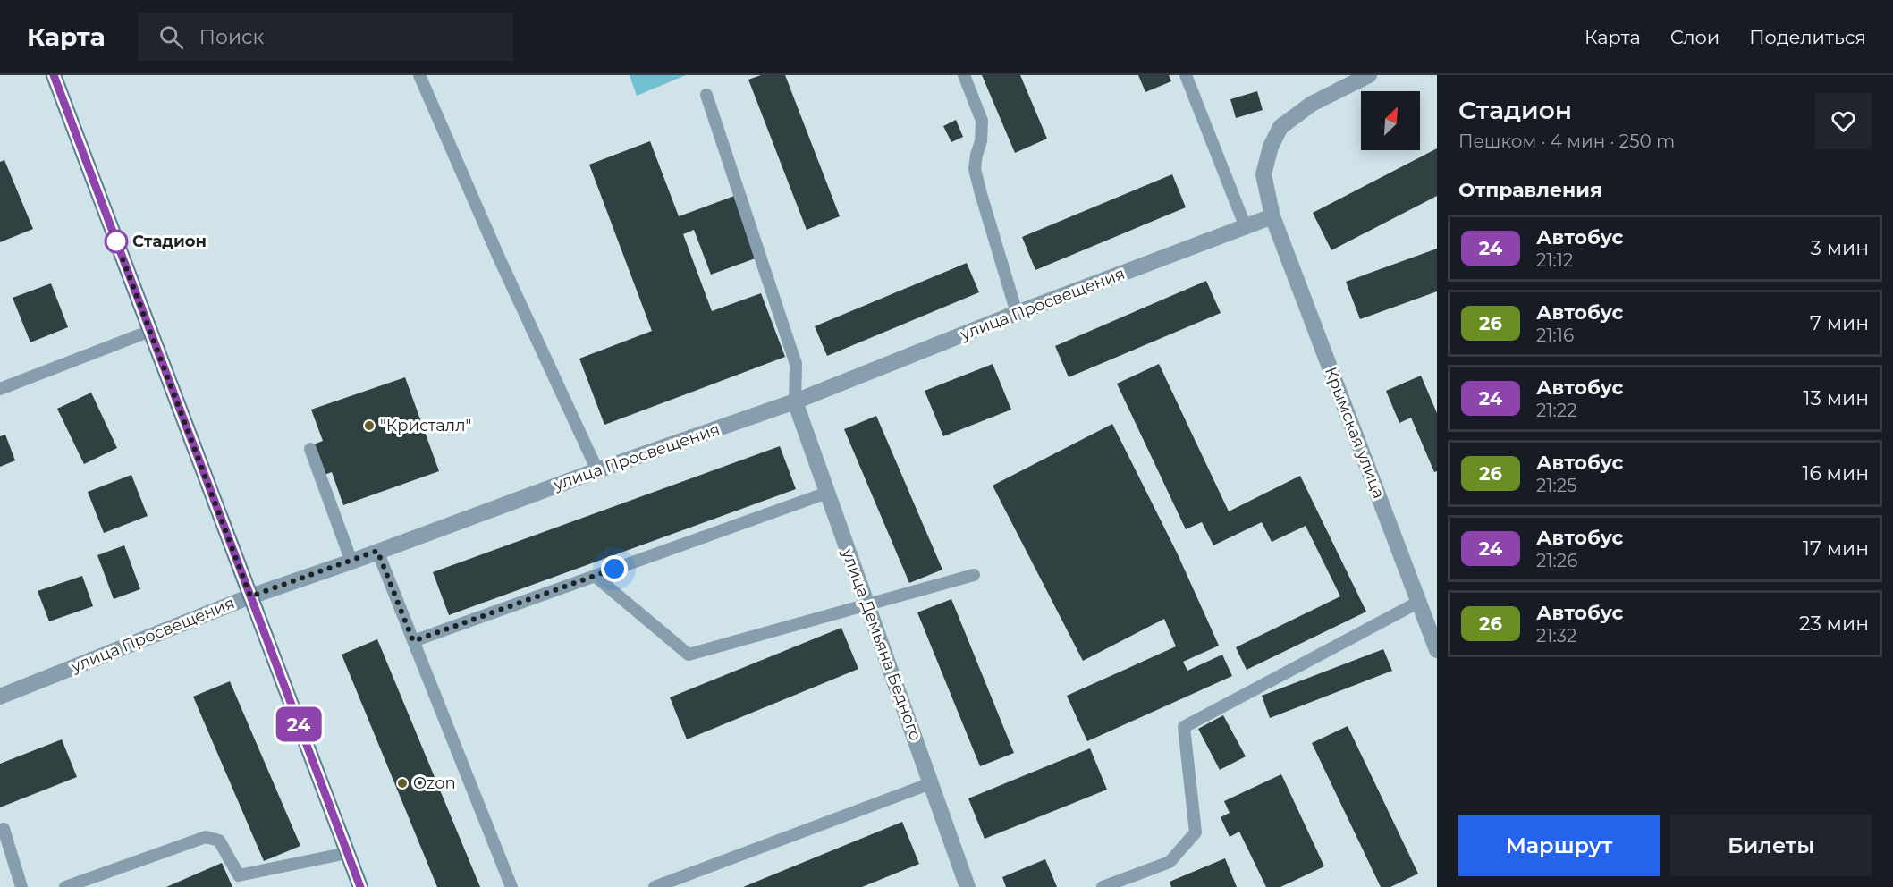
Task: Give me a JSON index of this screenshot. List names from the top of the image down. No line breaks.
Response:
{"streets":{"street":["улица Просвещения","Крымская улица","улица Демьяна Бедного"]},"crossings":[["улица Просвещения","Крымская улица"],["улица Просвещения","улица Демьяна Бедного"]],"places":["Стадион","\"Кристалл\"","Ozon"],"lines":["bus line 24"],"north":"top right","page":{"header":"Карта","search":"Поиск","nav":["Карта","Слои","Поделиться"],"on_map":"24","heading":[["Стадион","Пешком · 4 мин · 250 m"],"Отправления"],"list":[{"mark":"24","name":"Автобус","note":"21:12","value":"3 мин"},{"mark":"26","name":"Автобус","note":"21:16","value":"7 мин"},{"mark":"24","name":"Автобус","note":"21:22","value":"13 мин"},{"mark":"26","name":"Автобус","note":"21:25","value":"16 мин"},{"mark":"24","name":"Автобус","note":"21:26","value":"17 мин"},{"mark":"26","name":"Автобус","note":"21:32","value":"23 мин"}],"buttons":["Маршрут","Билеты"]}}
